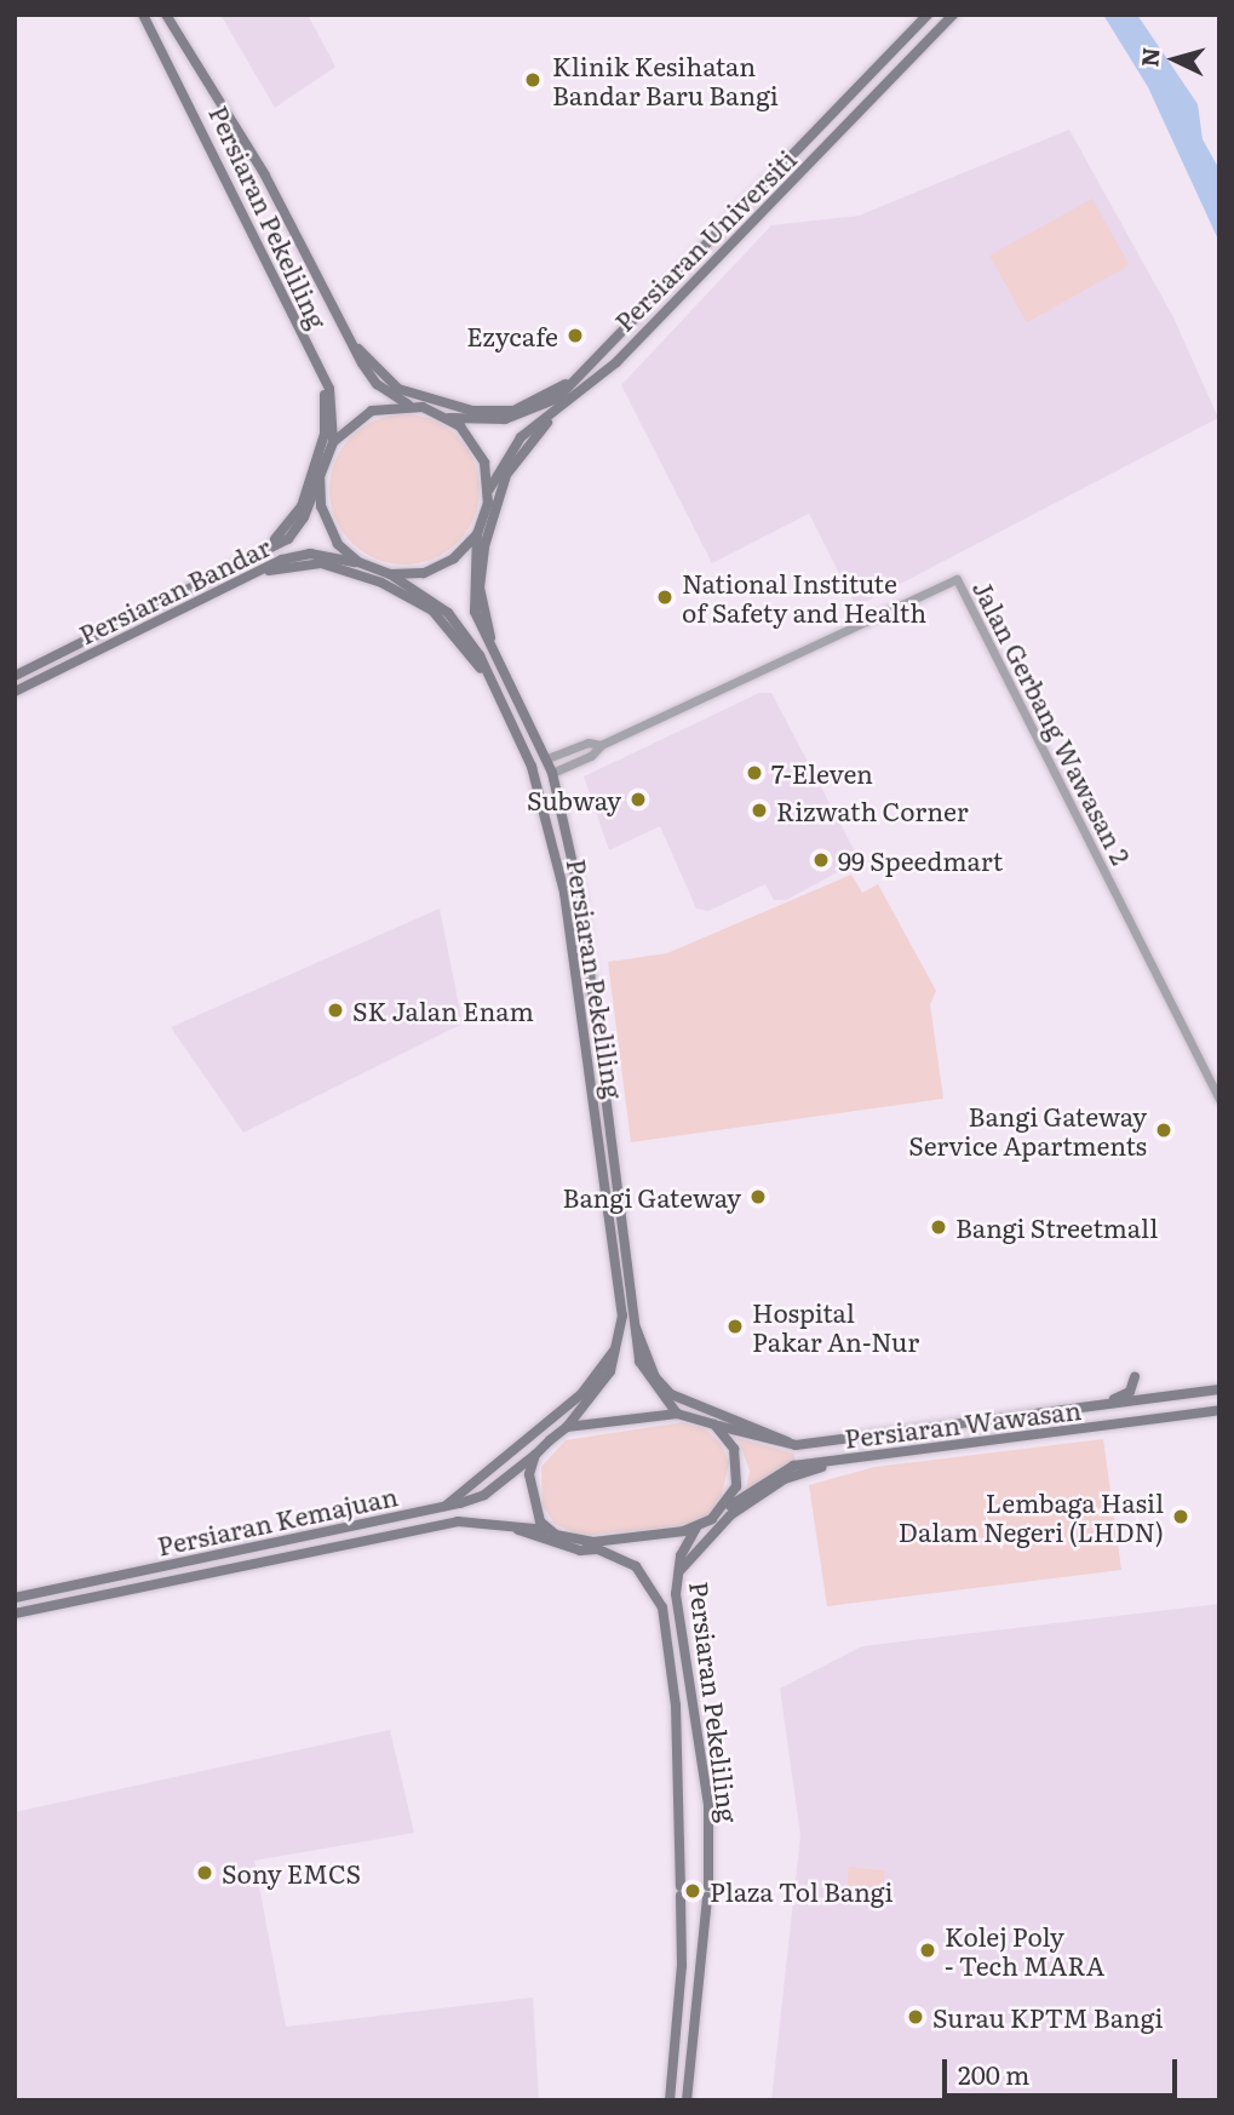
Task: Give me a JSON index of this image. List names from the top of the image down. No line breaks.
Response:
{"streets":{"main road":["Persiaran Pekeliling","Persiaran Universiti","Persiaran Bandar","Persiaran Wawasan","Persiaran Kemajuan"],"street":["Jalan Gerbang Wawasan 2"]},"crossings":[["Persiaran Pekeliling","Persiaran Universiti"],["Persiaran Pekeliling","Persiaran Bandar"],["Persiaran Pekeliling","Jalan Gerbang Wawasan 2"],["Persiaran Pekeliling","Persiaran Wawasan"],["Persiaran Pekeliling","Persiaran Kemajuan"],["Persiaran Universiti","Persiaran Bandar"],["Persiaran Wawasan","Persiaran Kemajuan"]],"places":["Klinik Kesihatan Bandar Baru Bangi","Ezycafe","National Institute of Safety and Health","7-Eleven","Subway","Rizwath Corner","99 Speedmart","SK Jalan Enam","Bangi Gateway Service Apartments","Bangi Gateway","Bangi Streetmall","Hospital Pakar An-Nur","Lembaga Hasil Dalam Negeri (LHDN)","Sony EMCS","Plaza Tol Bangi","Kolej Poly - Tech MARA","Surau KPTM Bangi"],"scale_bar":"200 m","north":"left"}
